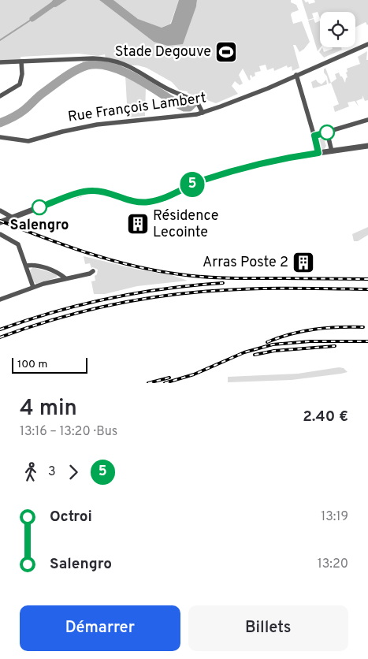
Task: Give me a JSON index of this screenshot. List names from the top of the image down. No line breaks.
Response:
{"streets":{"street":["Rue François Lambert"]},"places":{"sports":["Stade Degouve"],"other":["Salengro"],"building":["Résidence Lecointe","Arras Poste 2"]},"lines":["bus line 5"],"scale_bar":"100 m","page":{"on_map":"5","scale":"100 m","heading":["4 min","13:16 – 13:20 · Bus","2.40 €"],"legs":["3","5"],"list":[{"name":"Octroi","value":"13:19"},{"name":"Salengro","value":"13:20"}],"buttons":["Démarrer","Billets"]}}
